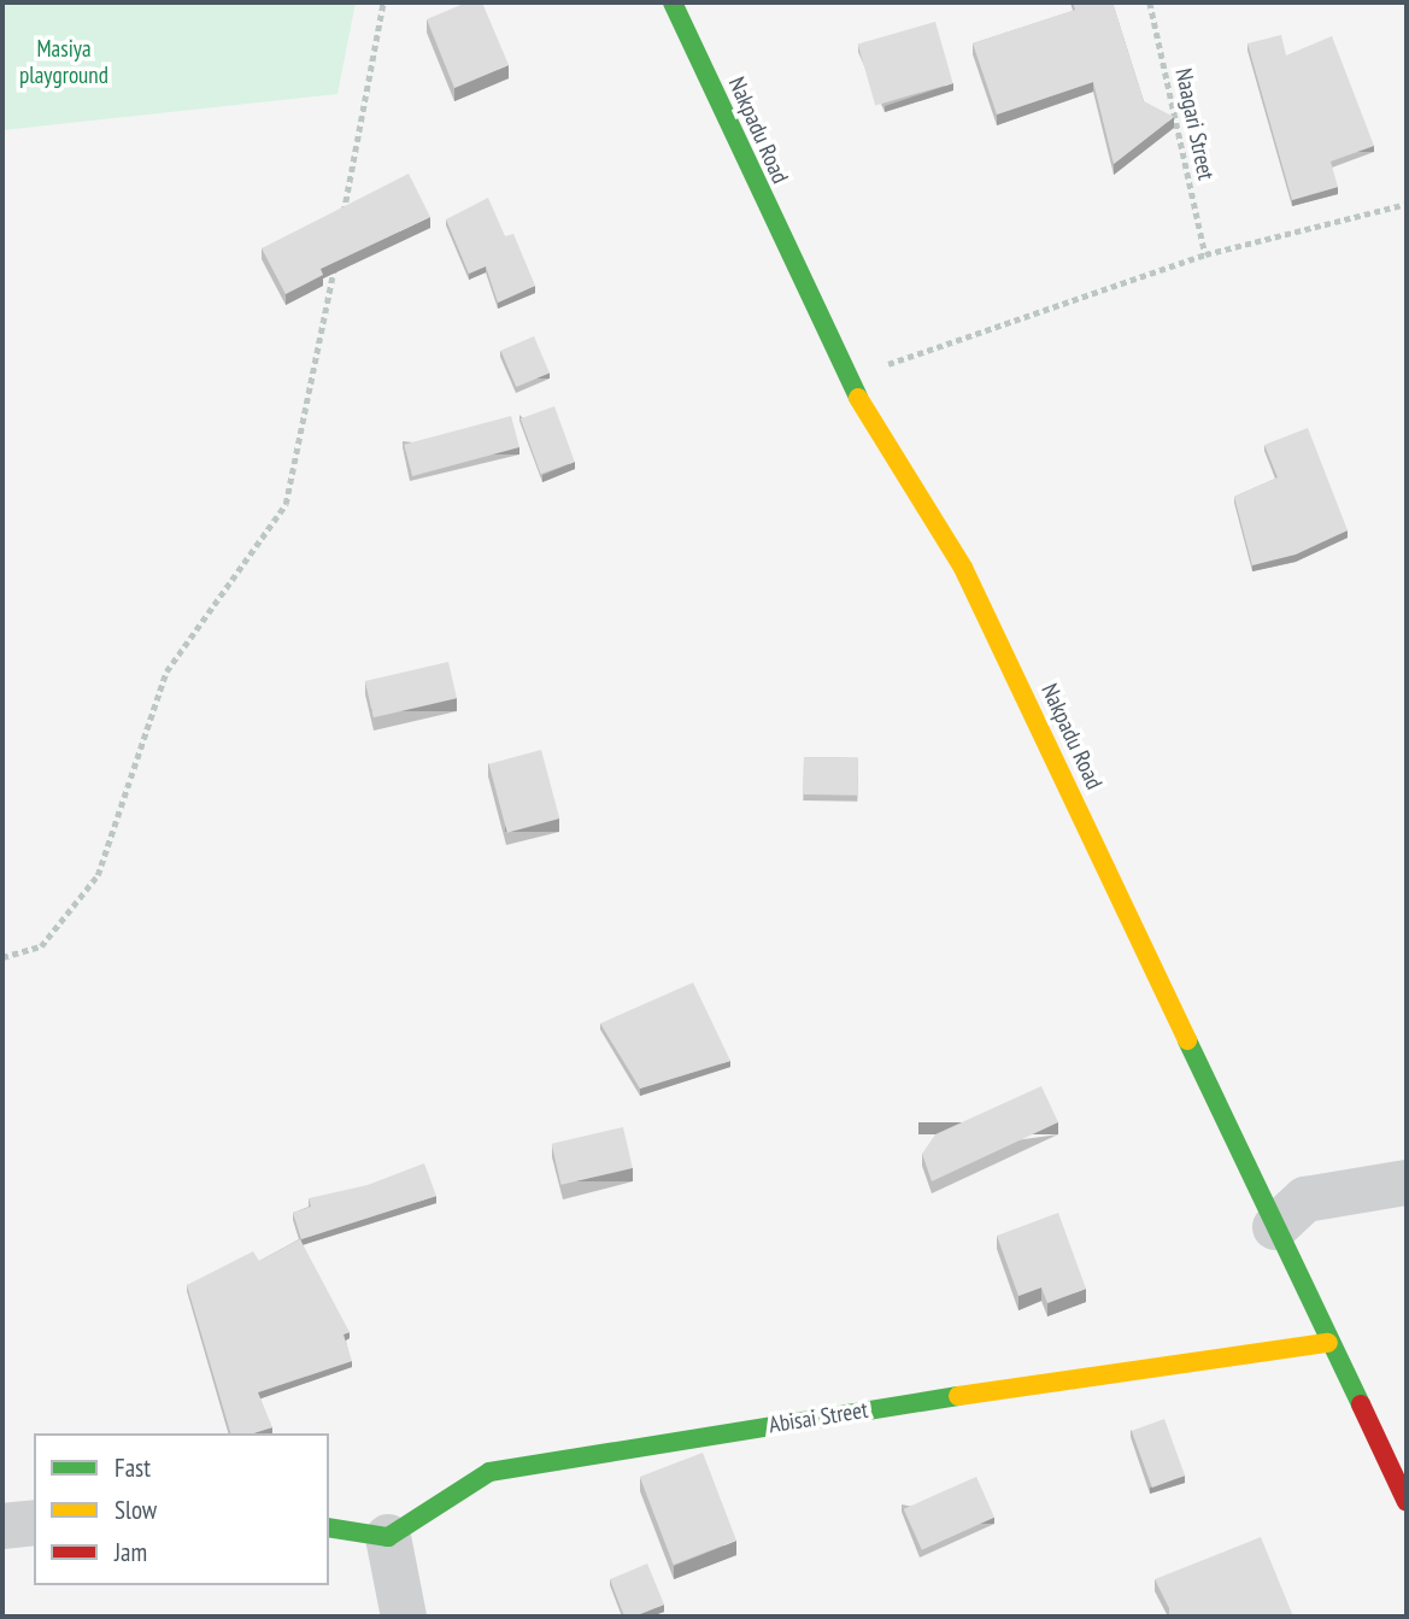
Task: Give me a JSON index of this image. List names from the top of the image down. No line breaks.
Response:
{"streets":{"street":["Nakpadu Road","Abisai Street"],"path":["Naagari Street"]},"crossings":[["Nakpadu Road","Abisai Street"]],"parks":["Masiya playground"],"legend":["Fast","Slow","Jam"]}
